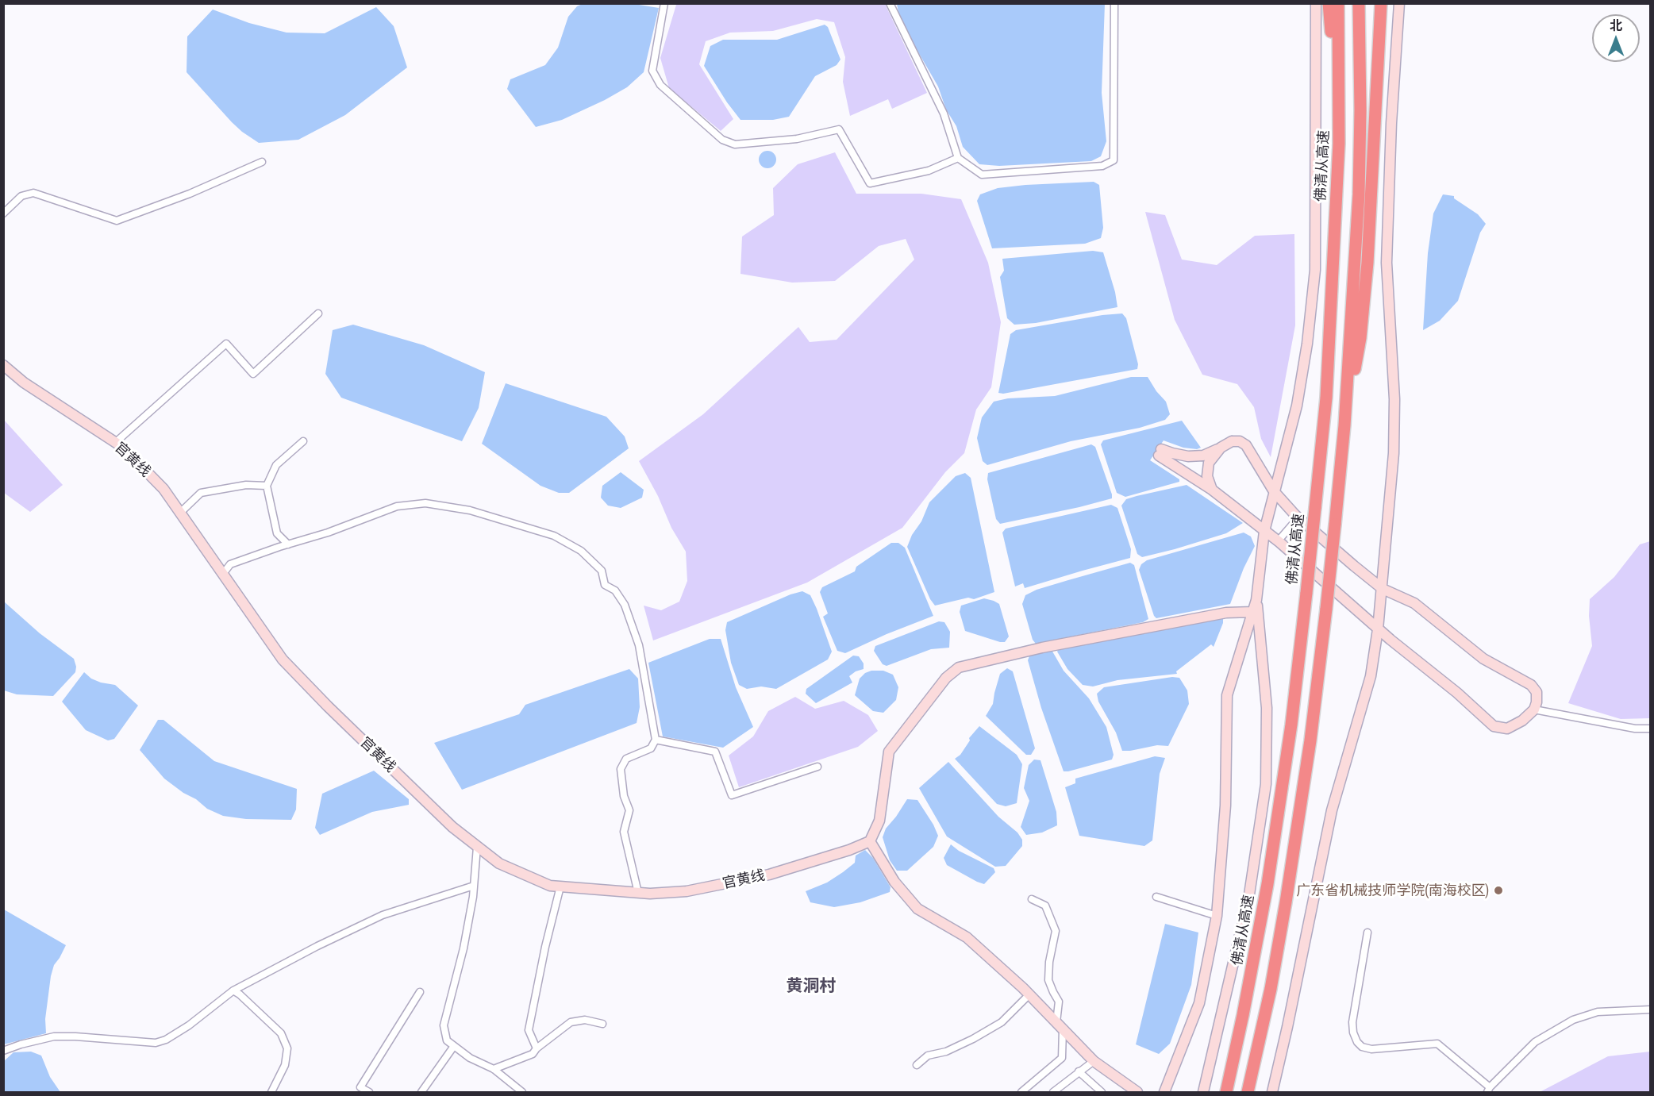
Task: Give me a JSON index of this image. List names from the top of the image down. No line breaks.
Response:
{"streets":{"highway":["佛清从高速"],"street":["官黄线"]},"districts":["黄洞村"],"places":["广东省机械技师学院(南海校区)"],"north":"top"}
